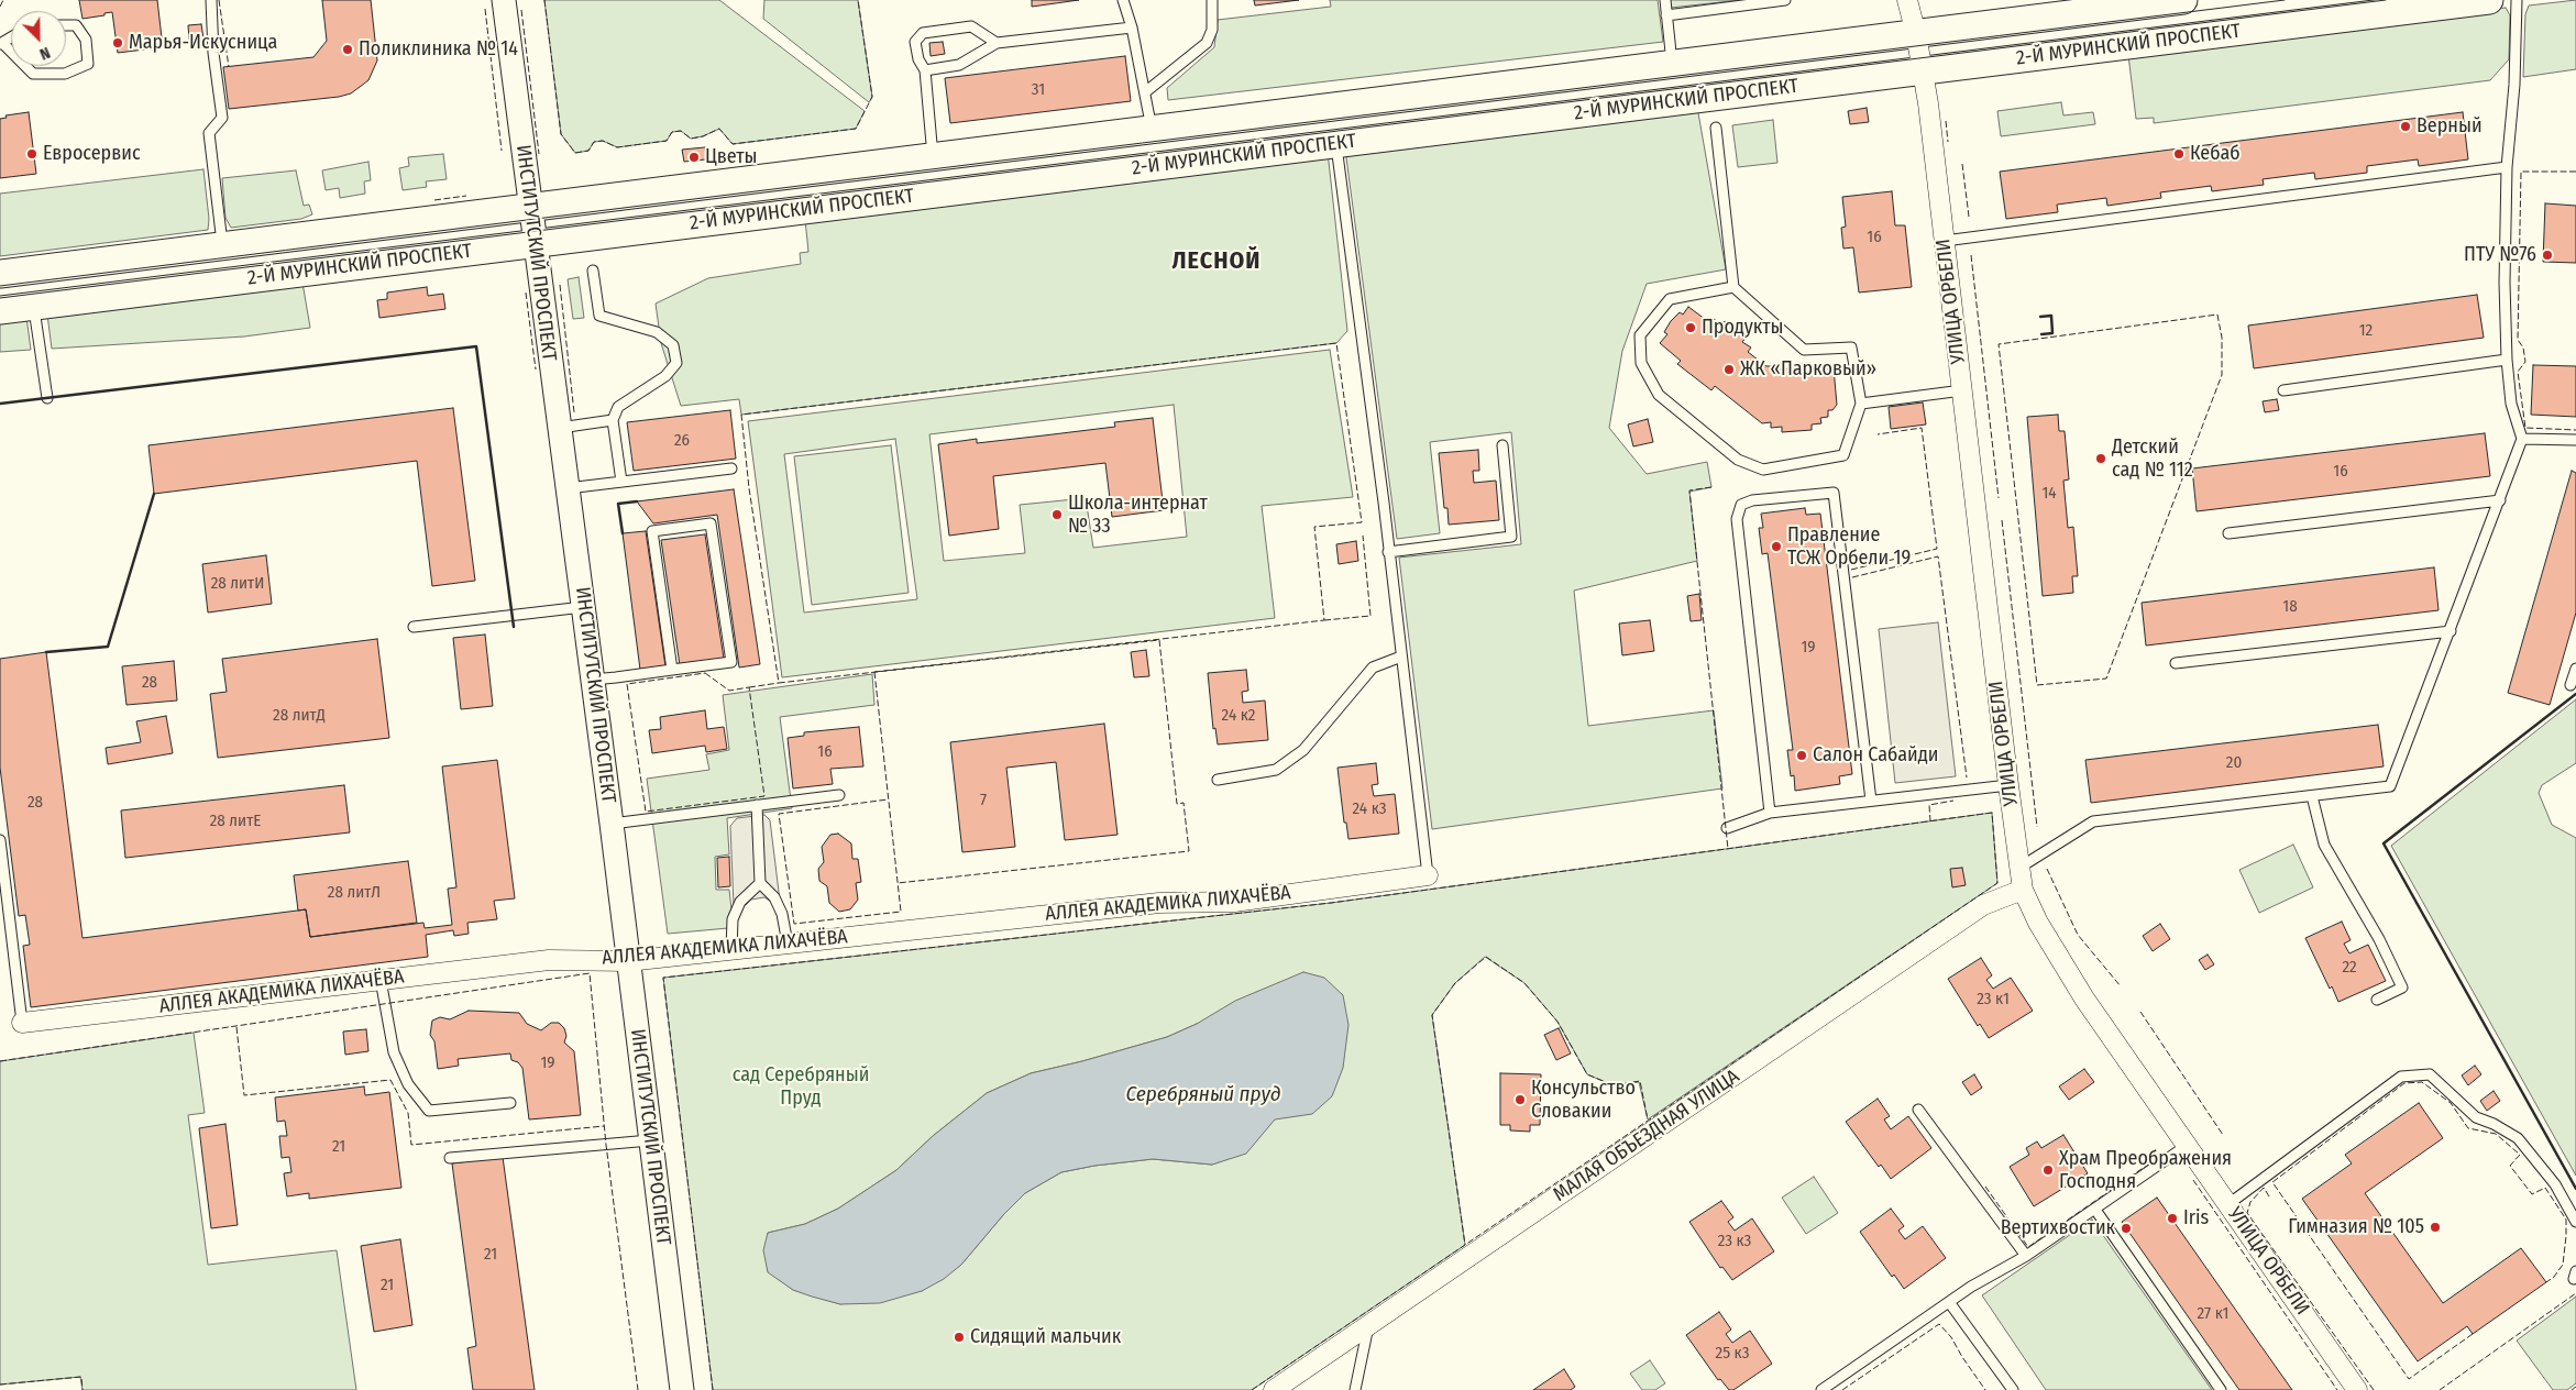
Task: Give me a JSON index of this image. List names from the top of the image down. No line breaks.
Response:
{"streets":{"main road":["2-Й МУРИНСКИЙ ПРОСПЕКТ"],"street":["ИНСТИТУТСКИЙ ПРОСПЕКТ","УЛИЦА ОРБЕЛИ","АЛЛЕЯ АКАДЕМИКА ЛИХАЧЁВА","МАЛАЯ ОБЪЕЗДНАЯ УЛИЦА"]},"crossings":[["2-Й МУРИНСКИЙ ПРОСПЕКТ","ИНСТИТУТСКИЙ ПРОСПЕКТ"],["2-Й МУРИНСКИЙ ПРОСПЕКТ","УЛИЦА ОРБЕЛИ"],["ИНСТИТУТСКИЙ ПРОСПЕКТ","АЛЛЕЯ АКАДЕМИКА ЛИХАЧЁВА"],["УЛИЦА ОРБЕЛИ","МАЛАЯ ОБЪЕЗДНАЯ УЛИЦА"]],"districts":["ЛЕСНОЙ"],"water":["Серебряный пруд"],"parks":["сад Серебряный Пруд"],"places":["Марья-Искусница","Поликлиника № 14","Верный","Евросервис","Кебаб","Цветы","ПТУ №76","Продукты","ЖК «Парковый»","Детский сад № 112","Школа-интернат № 33","Правление ТСЖ Орбели 19","Салон Сабайди","Консульство Словакии","Храм Преображения Господня","Iris","Гимназия № 105","Вертихвостик","Сидящий мальчик"],"house_numbers":["31","16","12","26","16","14","28 литИ","18","19","28","28 литД","24 к2","16","20","7","28","24 к3","28 литЕ","28 литЛ","22","23 к1","19","21","23 к3","21","21","27 к1","25 к3"],"north":"bottom right"}
